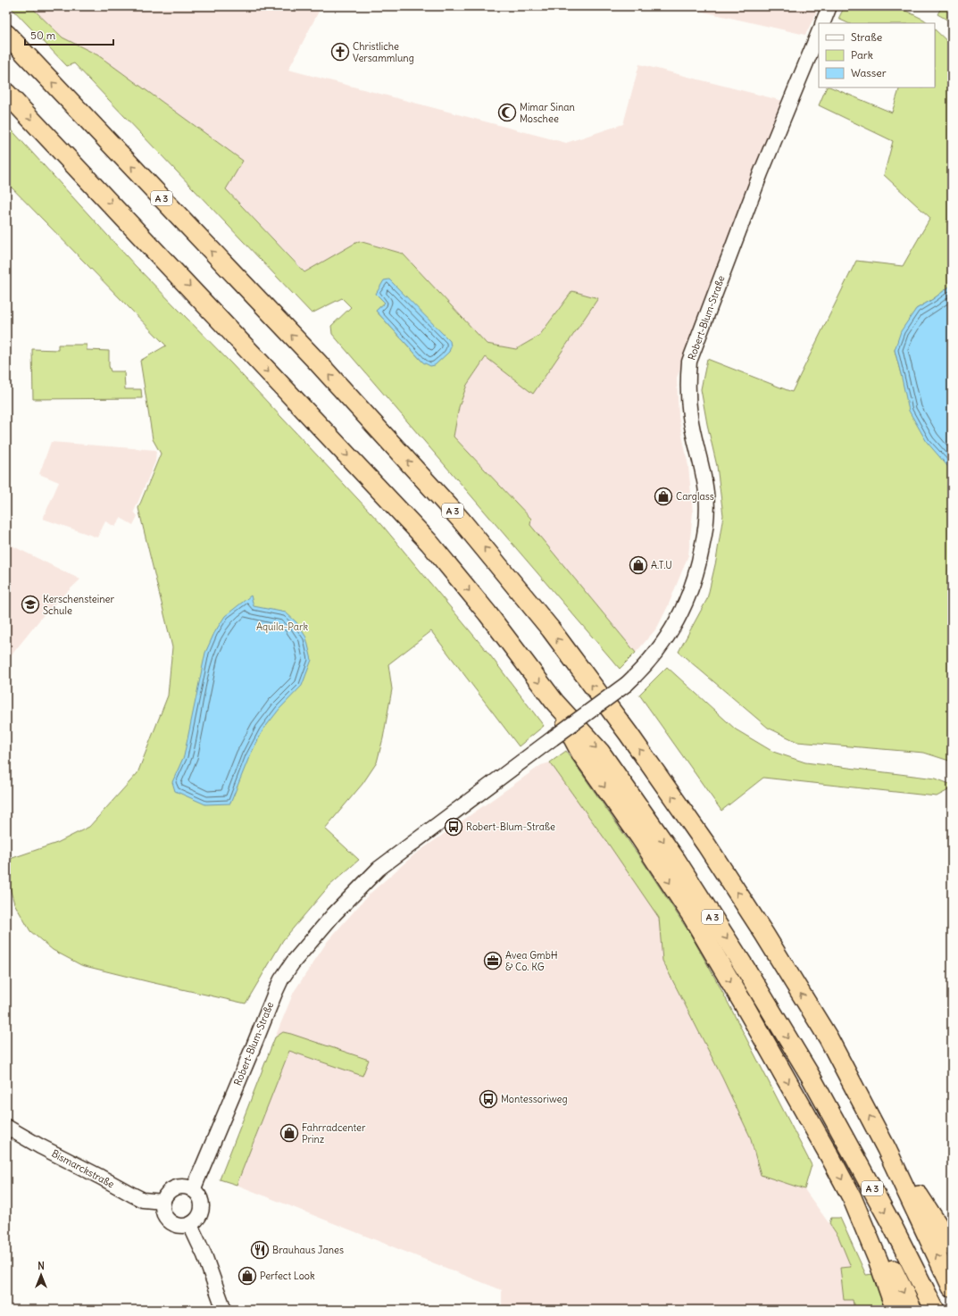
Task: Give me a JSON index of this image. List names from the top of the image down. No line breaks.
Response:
{"streets":{"highway":["A 3"],"main road":["Robert-Blum-Straße","Bismarckstraße"]},"crossings":[["Robert-Blum-Straße","Bismarckstraße"]],"parks":["Aquila-Park"],"places":{"church":["Christliche Versammlung"],"mosque":["Mimar Sinan Moschee"],"shop":["Carglass","A.T.U","Fahrradcenter Prinz","Perfect Look"],"school or university":["Kerschensteiner Schule"],"bus stop":["Robert-Blum-Straße","Montessoriweg"],"office":["Avea GmbH & Co. KG"],"restaurant":["Brauhaus Janes"]},"legend":["Straße","Park","Wasser"],"scale_bar":"50 m","north":"top"}
